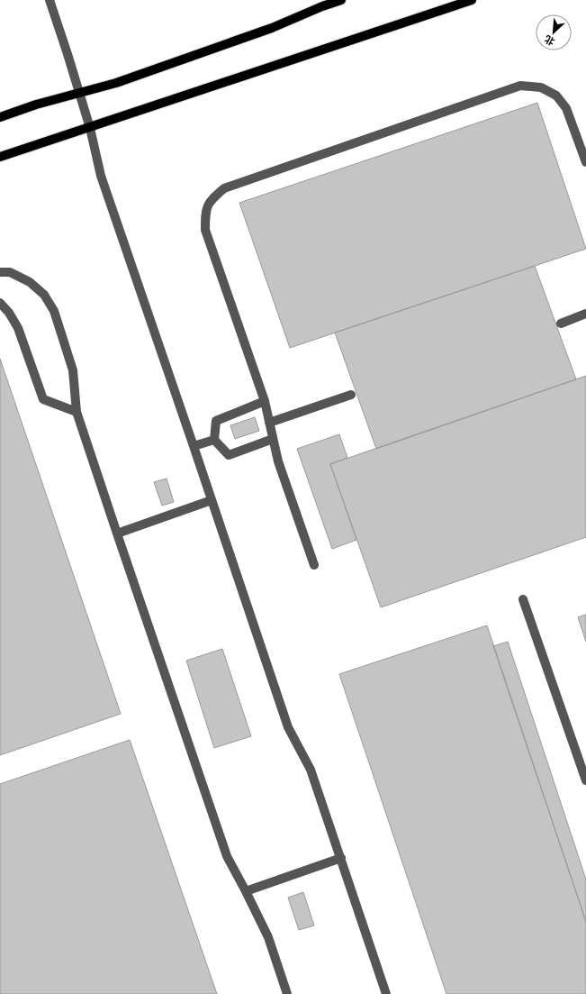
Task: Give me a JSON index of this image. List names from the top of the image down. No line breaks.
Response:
{"north":"bottom left"}
